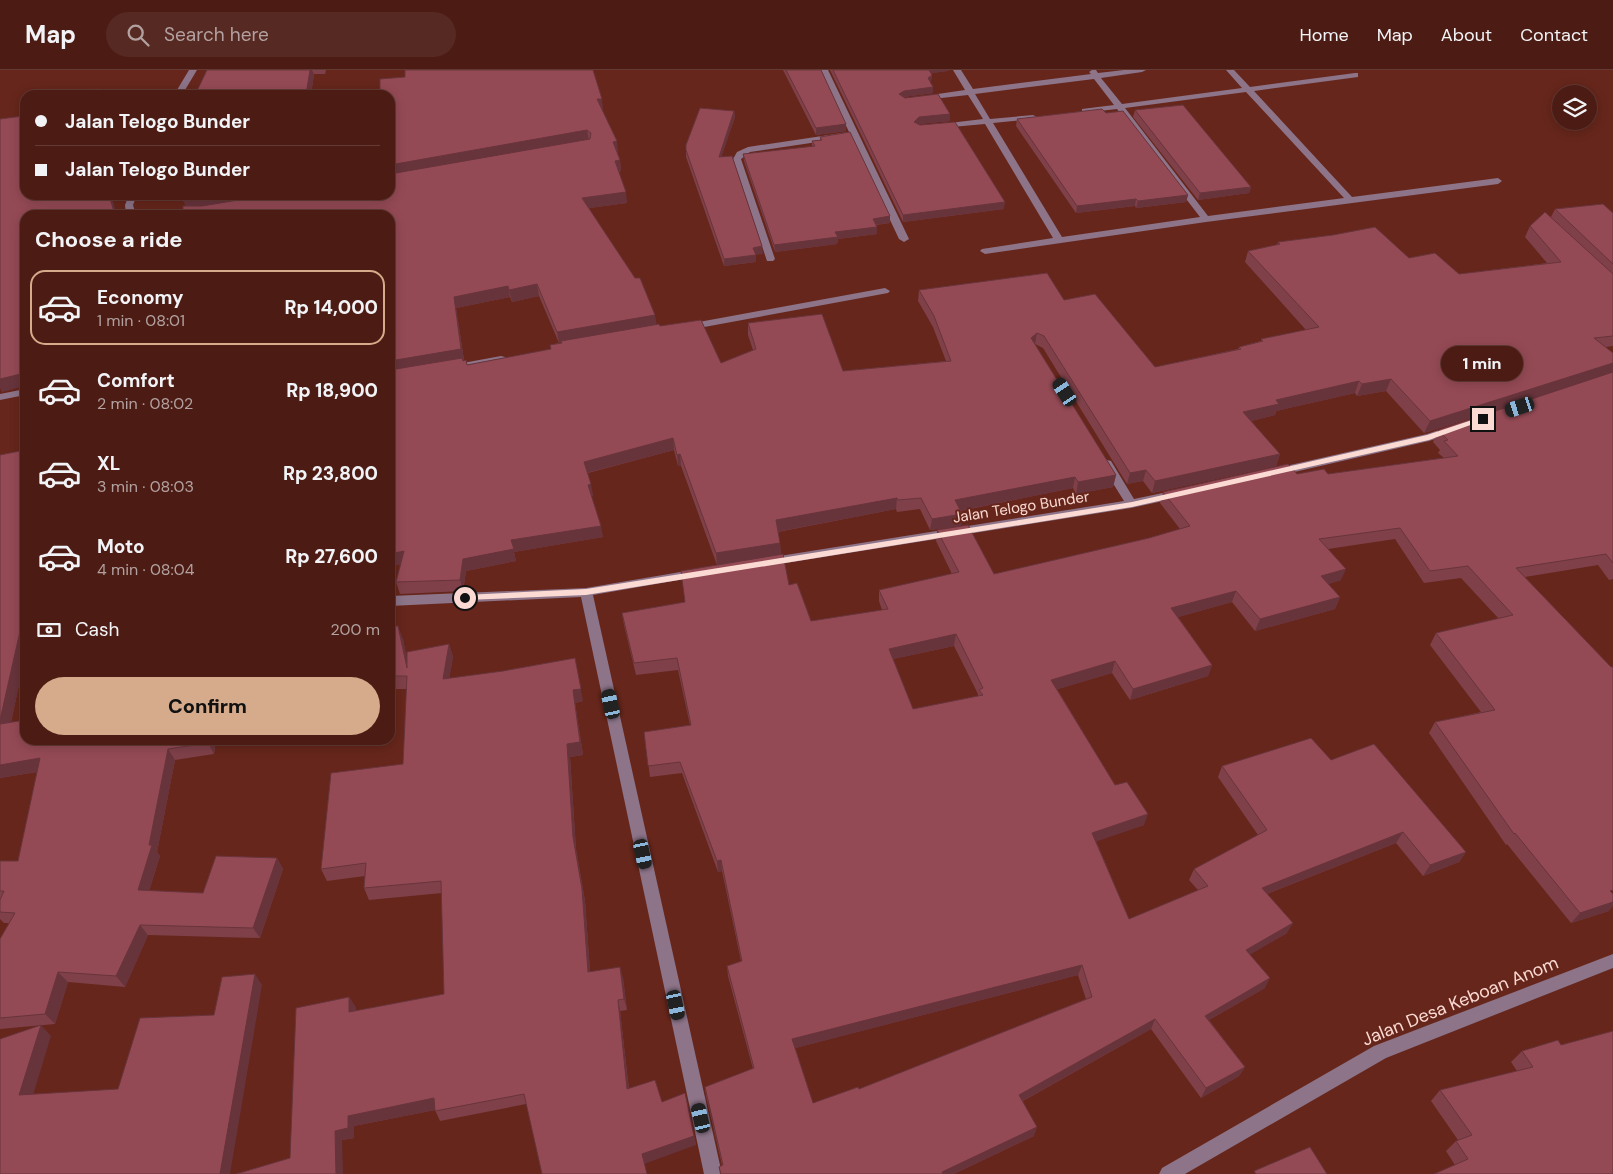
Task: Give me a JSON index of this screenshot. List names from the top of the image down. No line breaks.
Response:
{"streets":{"street":["Jalan Telogo Bunder","Jalan Desa Keboan Anom"]},"page":{"header":"Map","search":"Search here","nav":["Home","Map","About","Contact"],"banner":["Jalan Telogo Bunder","Jalan Telogo Bunder"],"heading":"Choose a ride","list":[{"name":"Economy","note":"1 min · 08:01","value":"Rp 14,000"},{"name":"Comfort","note":"2 min · 08:02","value":"Rp 18,900"},{"name":"XL","note":"3 min · 08:03","value":"Rp 23,800"},{"name":"Moto","note":"4 min · 08:04","value":"Rp 27,600"}],"bubble":"1 min","pay":["Cash","200 m"],"buttons":"Confirm"}}
